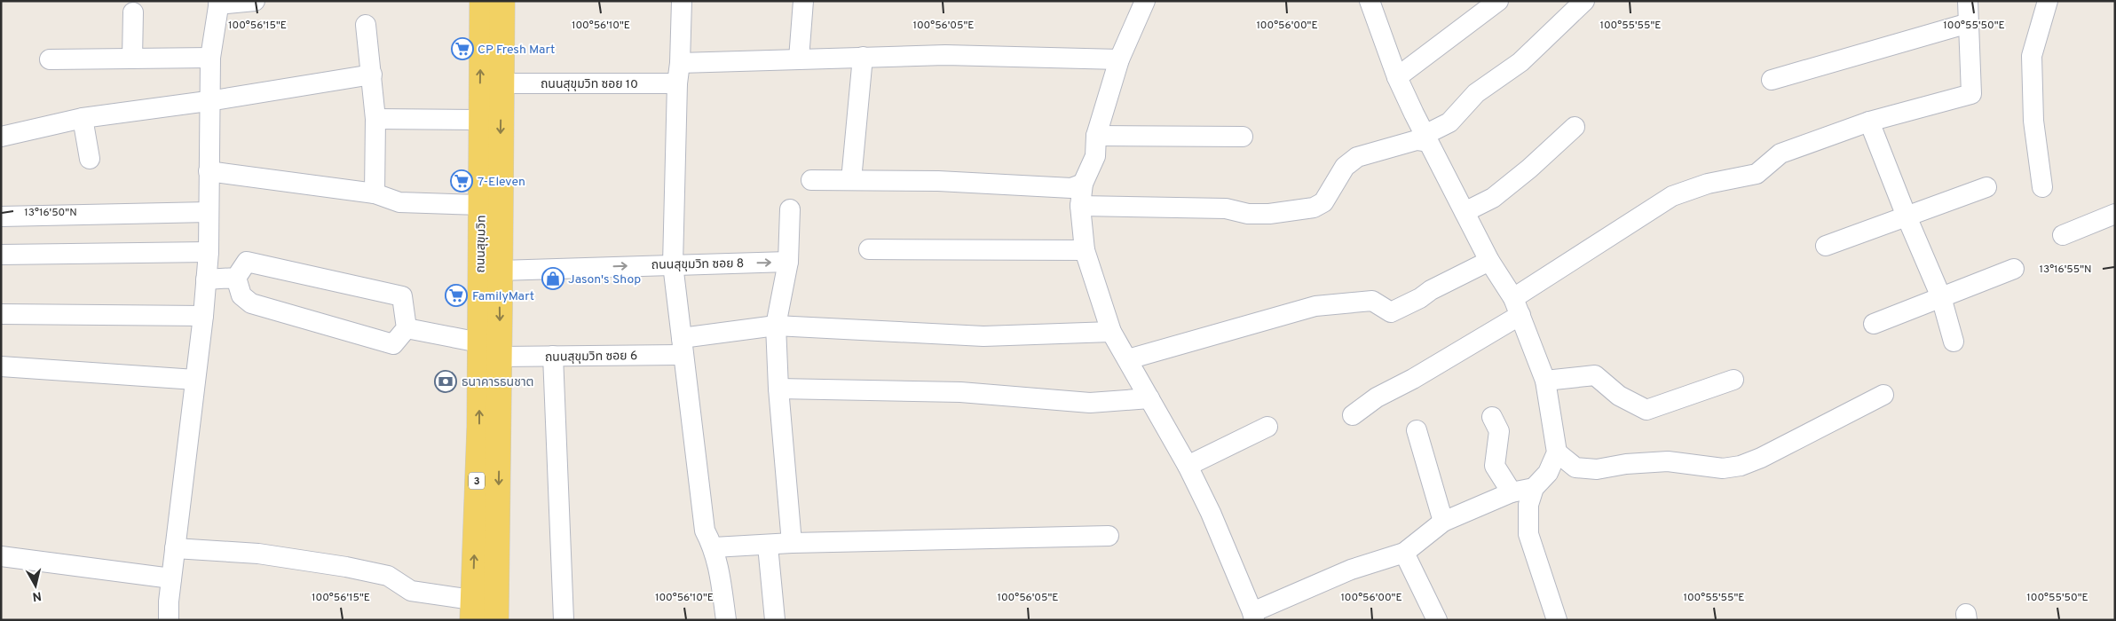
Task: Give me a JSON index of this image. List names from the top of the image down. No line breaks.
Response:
{"streets":{"main road":["ถนนสุขุมวิท","3"],"street":["ถนนสุขุมวิท ซอย 10","ถนนสุขุมวิท ซอย 8","ถนนสุขุมวิท ซอย 6"]},"crossings":[["ถนนสุขุมวิท ซอย 10","ถนนสุขุมวิท"],["ถนนสุขุมวิท","ถนนสุขุมวิท ซอย 8"],["ถนนสุขุมวิท","ถนนสุขุมวิท ซอย 6"]],"one_way":["ถนนสุขุมวิท ซอย 8"],"places":{"supermarket":["CP Fresh Mart","7-Eleven","FamilyMart"],"shop":["Jason's Shop"],"bank":["ธนาคารธนชาต"]},"north":"bottom","coordinates":["100°56'15\"E","100°56'10\"E","100°56'05\"E","100°56'00\"E","100°55'55\"E","100°55'50\"E","13°16'50\"N","13°16'55\"N"]}
